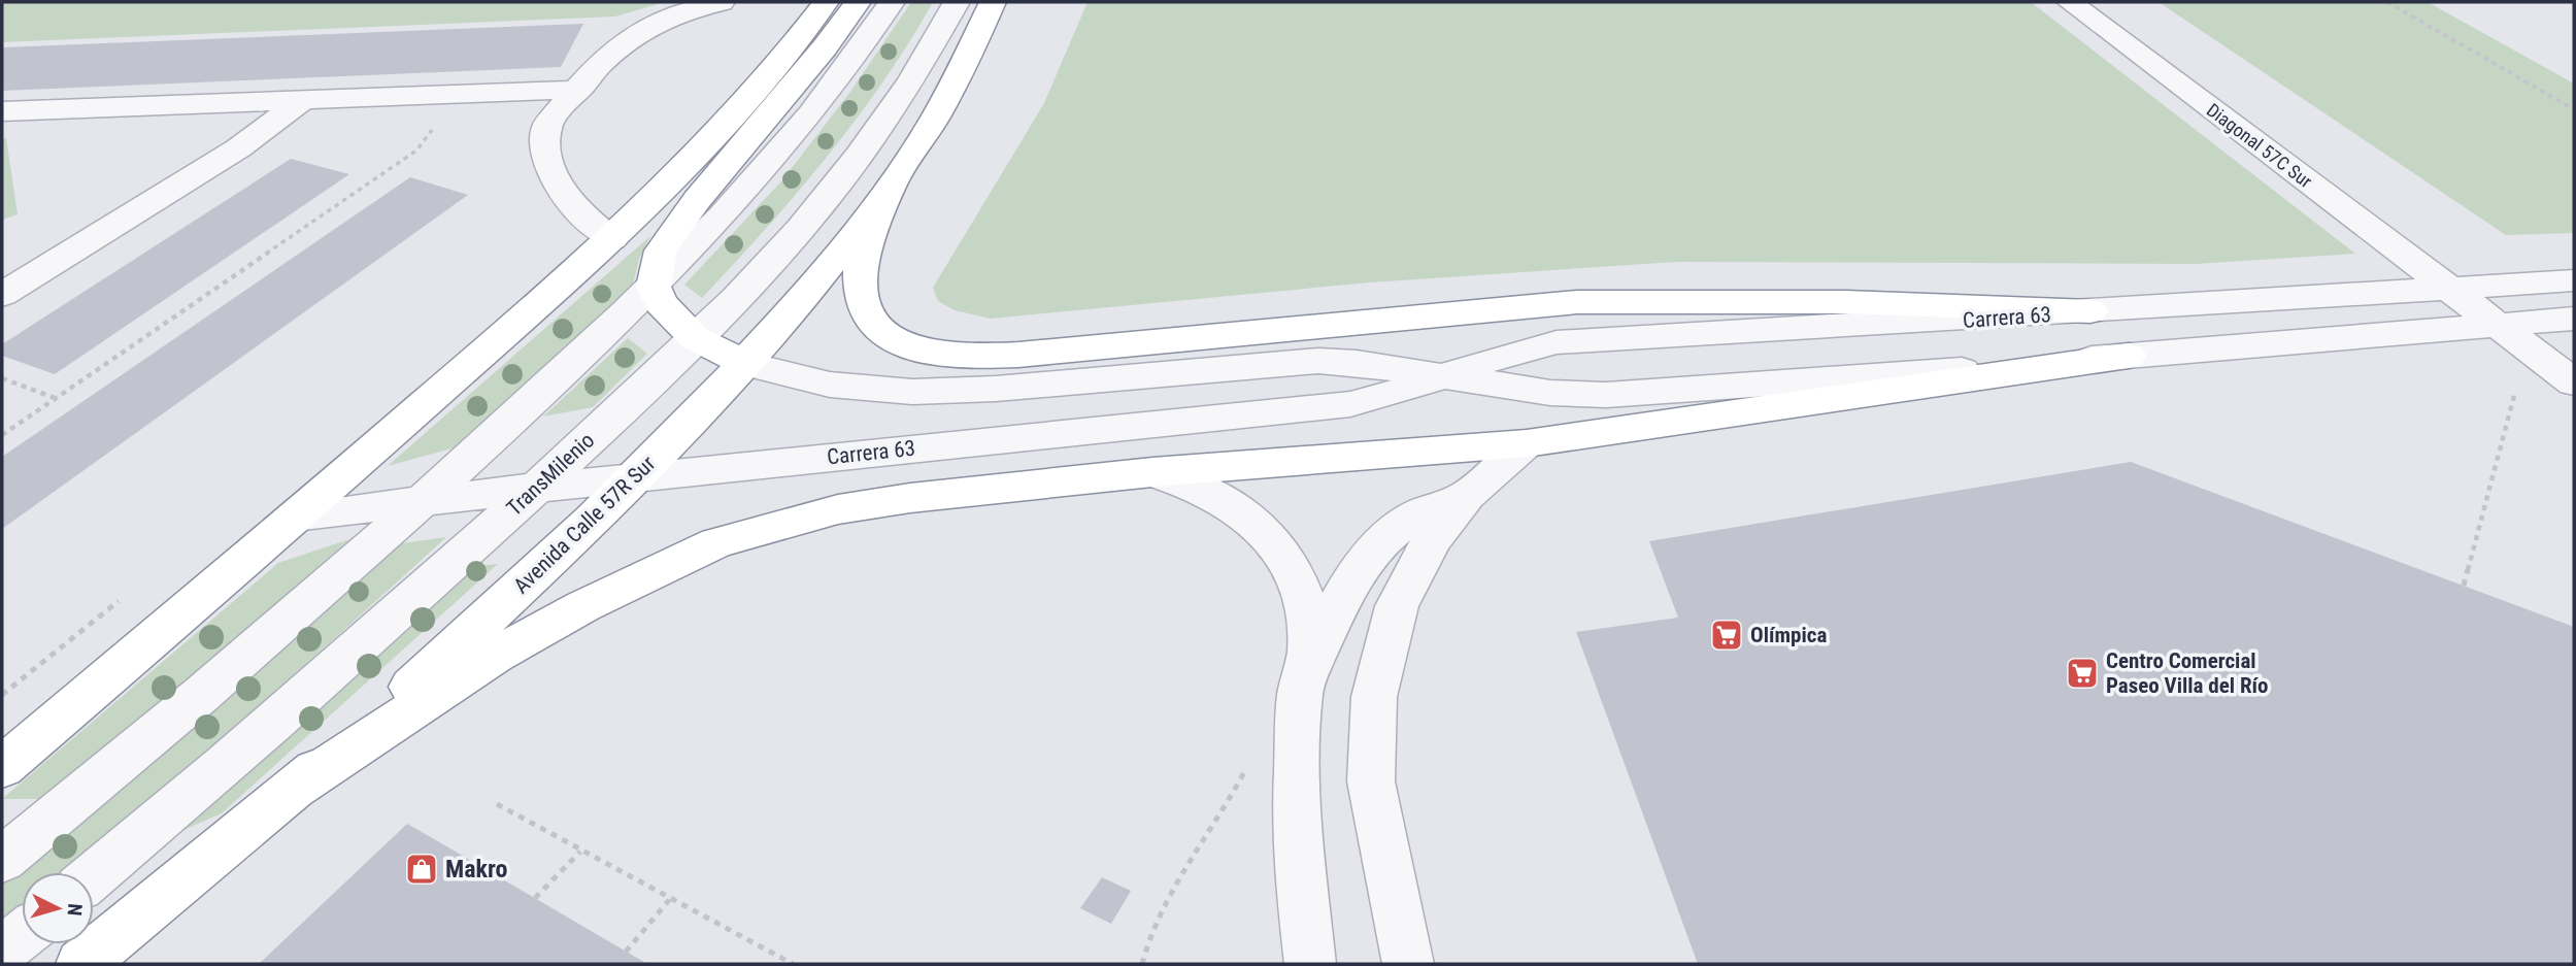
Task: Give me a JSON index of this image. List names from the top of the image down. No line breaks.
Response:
{"streets":{"highway":["Avenida Calle 57R Sur"],"street":["Diagonal 57C Sur","Carrera 63","TransMilenio"]},"crossings":[["Diagonal 57C Sur","Carrera 63"],["Carrera 63","TransMilenio"],["Carrera 63","Avenida Calle 57R Sur"]],"places":{"supermarket":["Olímpica","Centro Comercial Paseo Villa del Río"],"shop":["Makro"]},"north":"right"}
